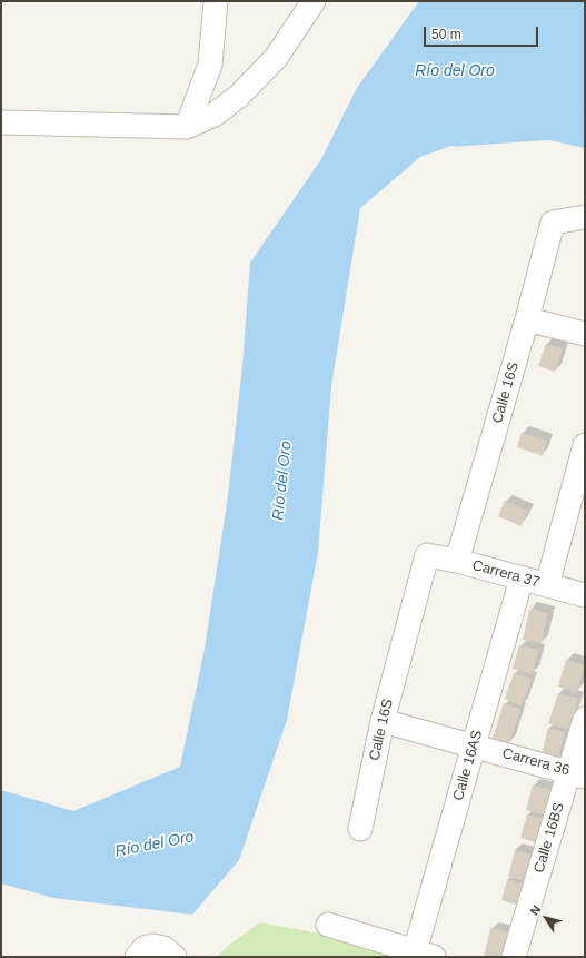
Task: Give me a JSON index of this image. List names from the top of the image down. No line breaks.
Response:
{"streets":{"street":["Calle 16S","Carrera 37","Carrera 36","Calle 16AS","Calle 16BS"]},"crossings":[["Calle 16S","Carrera 37"],["Calle 16S","Carrera 36"],["Carrera 37","Calle 16AS"],["Carrera 36","Calle 16AS"],["Carrera 36","Calle 16BS"]],"water":["Río del Oro"],"scale_bar":"50 m","north":"top left"}
